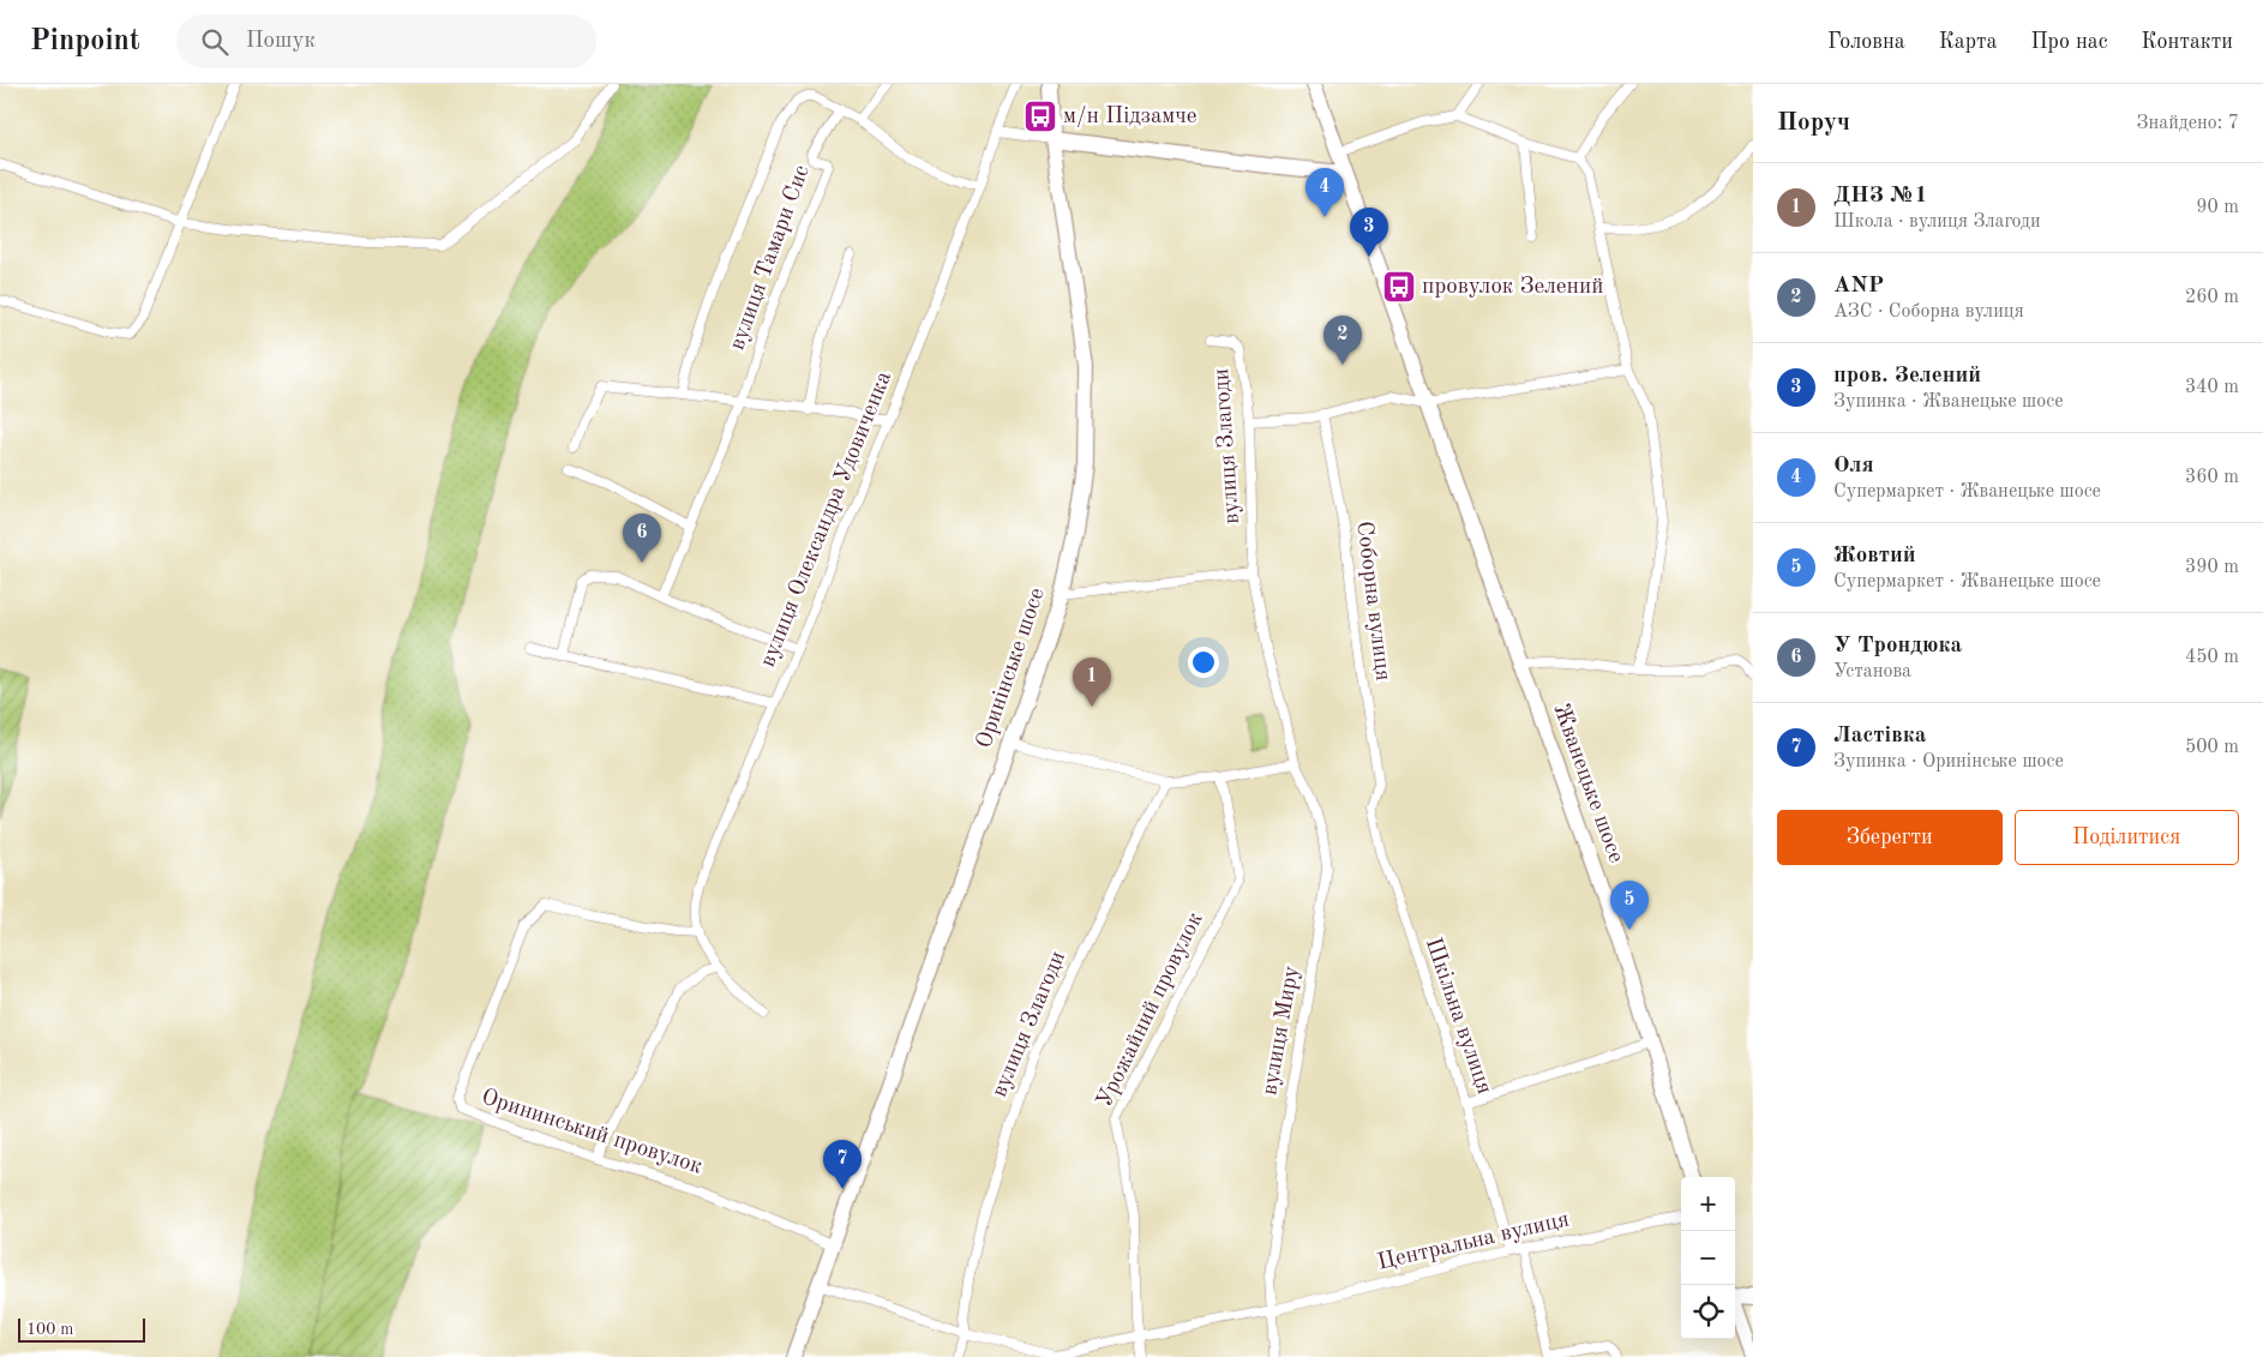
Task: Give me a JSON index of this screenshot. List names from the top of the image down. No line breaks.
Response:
{"streets":{"main road":["Оринінське шосе","Жванецьке шосе"],"street":["вулиця Тамари Сис","вулиця Злагоди","вулиця Олександра Удовиченка","Соборна вулиця","Урожайний провулок","Шкільна вулиця","вулиця Миру","Орининський провулок","Центральна вулиця"]},"crossings":[["вулиця Злагоди","вулиця Миру"],["вулиця Злагоди","Центральна вулиця"],["вулиця Олександра Удовиченка","Орининський провулок"],["Соборна вулиця","Шкільна вулиця"],["Оринінське шосе","Орининський провулок"],["Оринінське шосе","Центральна вулиця"],["Урожайний провулок","Центральна вулиця"],["Шкільна вулиця","Центральна вулиця"],["вулиця Миру","Центральна вулиця"]],"places":{"bus stop":["м/н Підзамче","провулок Зелений"]},"scale_bar":"100 m","page":{"header":"Pinpoint","search":"Пошук","nav":["Головна","Карта","Про нас","Контакти"],"heading":["Поруч","Знайдено: 7"],"list":[{"mark":"1","name":"ДНЗ №1","note":"Школа · вулиця Злагоди","value":"90 m"},{"mark":"2","name":"ANP","note":"АЗС · Соборна вулиця","value":"260 m"},{"mark":"3","name":"пров. Зелений","note":"Зупинка · Жванецьке шосе","value":"340 m"},{"mark":"4","name":"Оля","note":"Супермаркет · Жванецьке шосе","value":"360 m"},{"mark":"5","name":"Жовтий","note":"Супермаркет · Жванецьке шосе","value":"390 m"},{"mark":"6","name":"У Трондюка","note":"Установа","value":"450 m"},{"mark":"7","name":"Ластівка","note":"Зупинка · Оринінське шосе","value":"500 m"}],"pins":["4","3","2","6","1","5","7"],"buttons":["Зберегти","Поділитися"],"map_buttons":["+","−"],"scale":"100 m"}}
